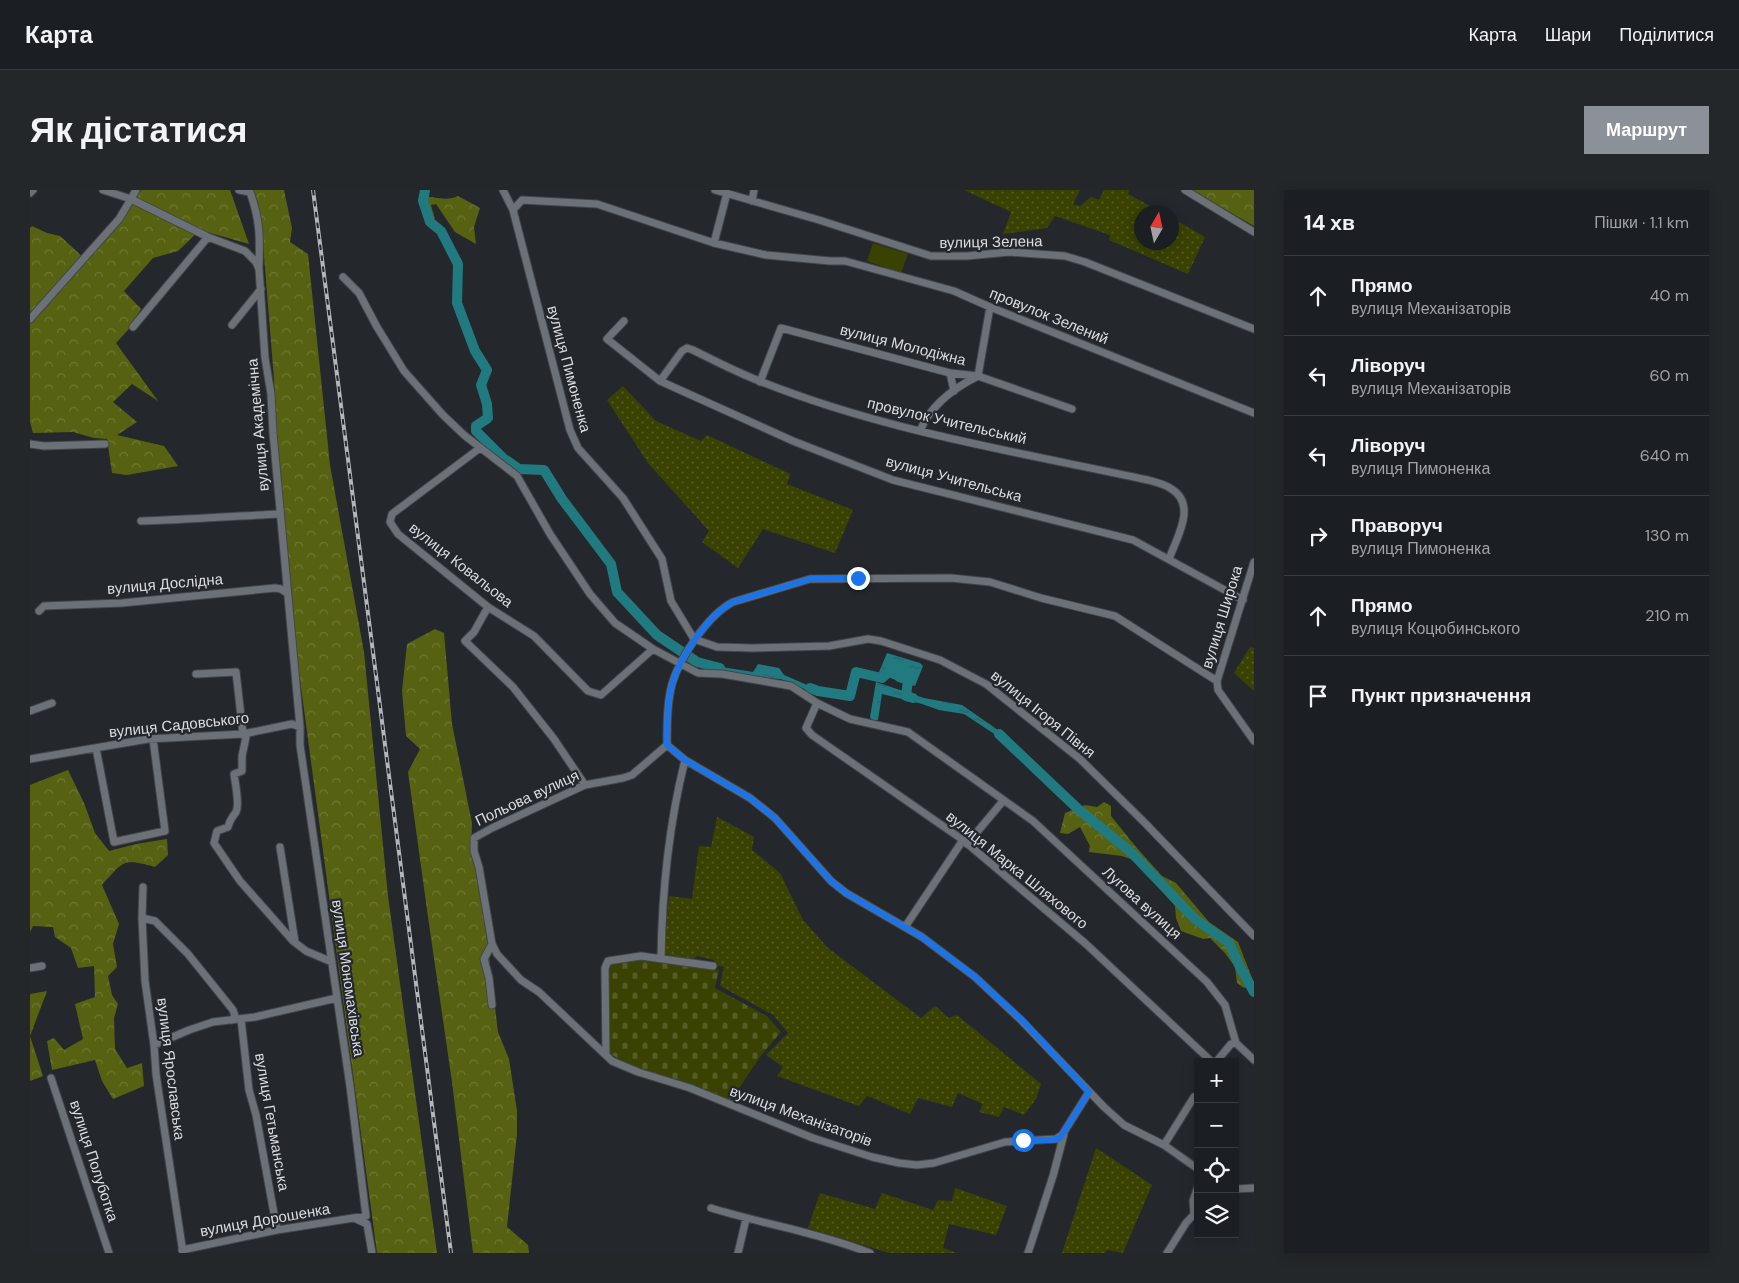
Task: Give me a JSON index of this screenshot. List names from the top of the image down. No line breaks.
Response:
{"streets":{"street":["вулиця Зелена","провулок Зелений","вулиця Молодіжна","вулиця Пимоненка","провулок Учительський","вулиця Академічна","вулиця Учительська","вулиця Ковальова","вулиця Дослідна","вулиця Широка","вулиця Ігоря Півня","вулиця Садовського","Польова вулиця","вулиця Марка Шляхового","Лугова вулиця","вулиця Мономахівська","вулиця Ярославська","вулиця Механізаторів","вулиця Гетьманська","вулиця Полуботка","вулиця Дорошенка"]},"crossings":[["провулок Зелений","вулиця Пимоненка"],["вулиця Молодіжна","провулок Учительський"],["вулиця Пимоненка","вулиця Ігоря Півня"],["провулок Учительський","вулиця Учительська"],["вулиця Академічна","вулиця Дослідна"],["вулиця Академічна","вулиця Мономахівська"],["вулиця Учительська","вулиця Широка"],["Польова вулиця","вулиця Механізаторів"],["вулиця Марка Шляхового","Лугова вулиця"],["вулиця Мономахівська","вулиця Дорошенка"],["вулиця Ярославська","вулиця Дорошенка"],["вулиця Гетьманська","вулиця Дорошенка"]],"north":"top","page":{"header":"Карта","nav":["Карта","Шари","Поділитися"],"buttons":"Маршрут","title":"Як дістатися","heading":["14 хв","Пішки · 1.1 km"],"list":[["Прямо","вулиця Механізаторів","40 m"],["Ліворуч","вулиця Механізаторів","60 m"],["Ліворуч","вулиця Пимоненка","640 m"],["Праворуч","вулиця Пимоненка","130 m"],["Прямо","вулиця Коцюбинського","210 m"],"Пункт призначення"],"map_buttons":["+","−"]}}
